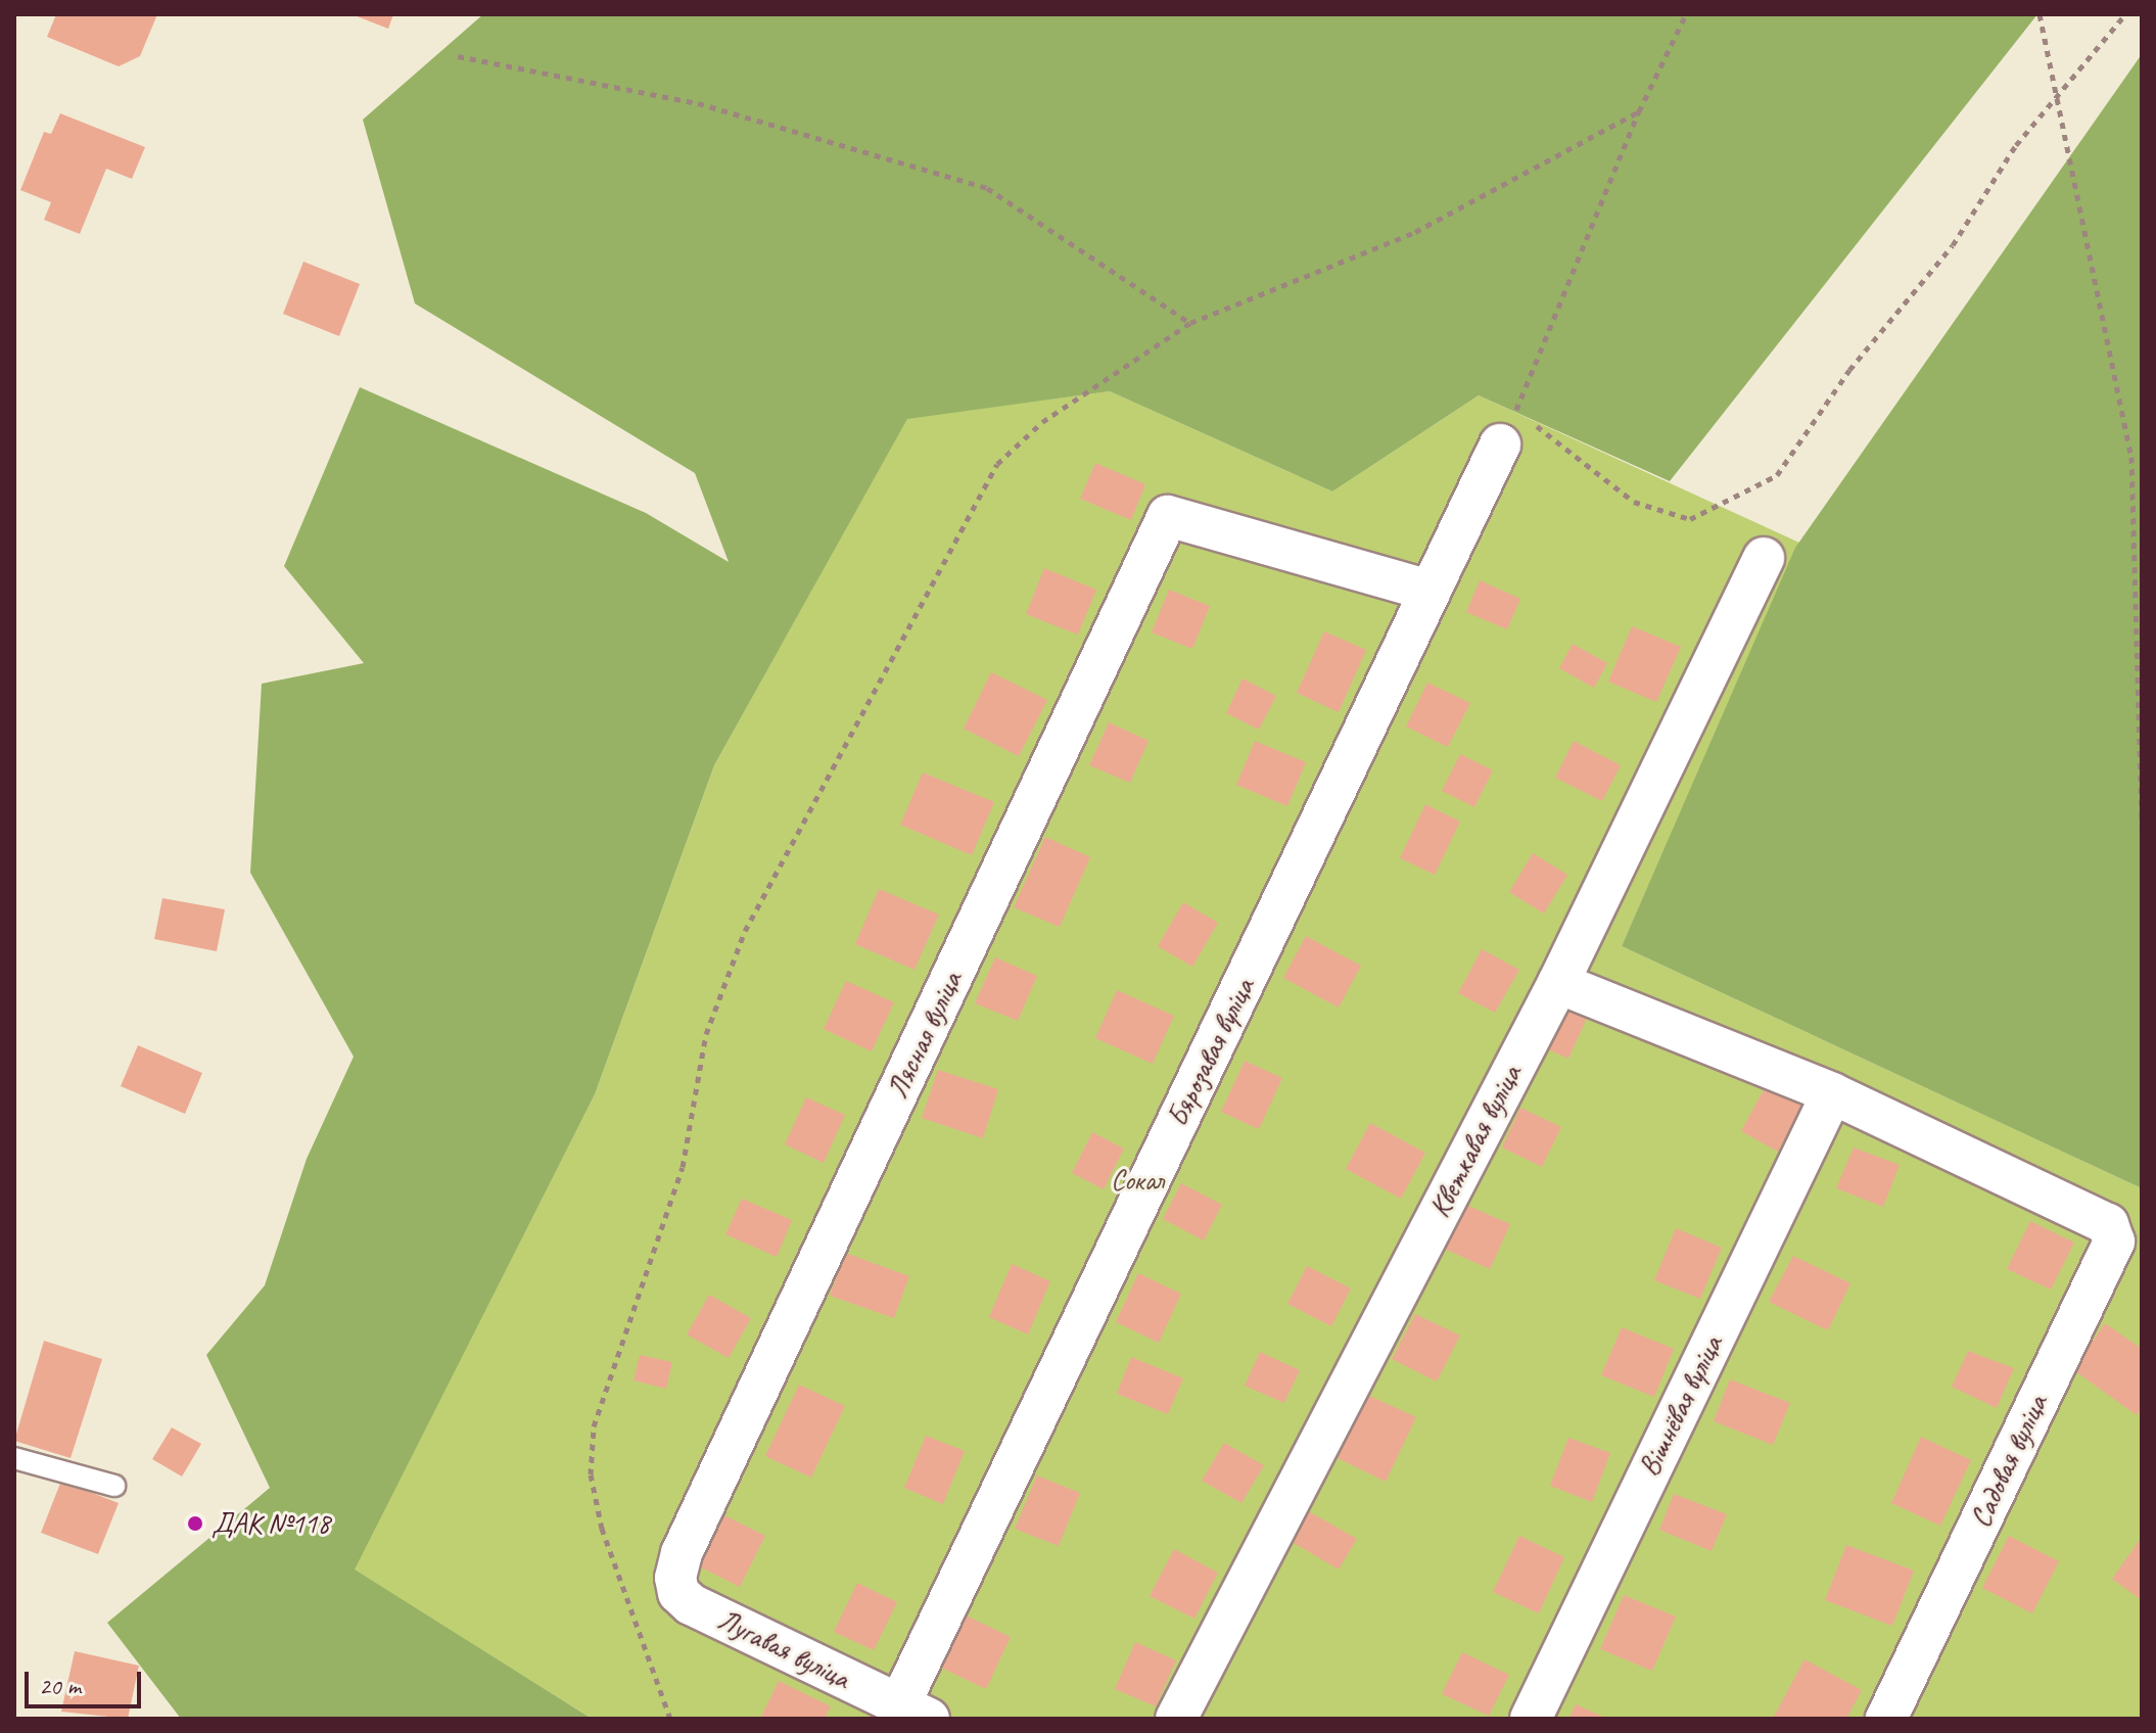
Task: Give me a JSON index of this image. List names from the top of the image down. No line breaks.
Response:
{"streets":{"street":["Лясная вуліца","Бярозавая вуліца","Кветкавая вуліца","Вішнёвая вуліца","Садовая вуліца","Лугавая вуліца"]},"crossings":[["Лясная вуліца","Бярозавая вуліца"],["Лясная вуліца","Лугавая вуліца"],["Бярозавая вуліца","Лугавая вуліца"],["Вішнёвая вуліца","Садовая вуліца"]],"parks":["Сокал"],"places":["ДАК №118"],"scale_bar":"20 m"}
